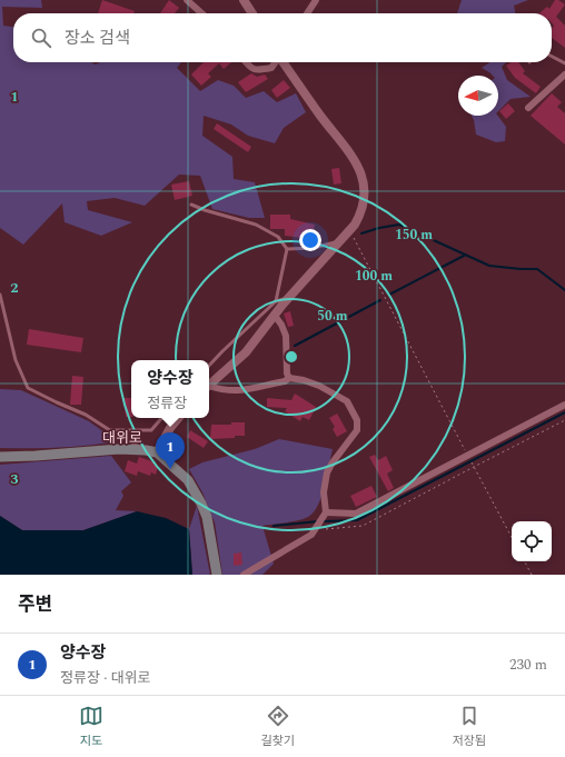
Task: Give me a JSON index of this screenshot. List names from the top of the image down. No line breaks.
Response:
{"streets":{"main road":["대위로"]},"north":"left","page":{"search":"장소 검색","popup":["양수장","정류장"],"pins":"1","heading":"주변","list":[{"mark":"1","name":"양수장","note":"정류장 · 대위로","value":"230 m"}],"nav":["지도","길찾기","저장됨"]},"grid":{"rows":["1","2","3"]},"rings":["150 m","100 m","50 m"]}
